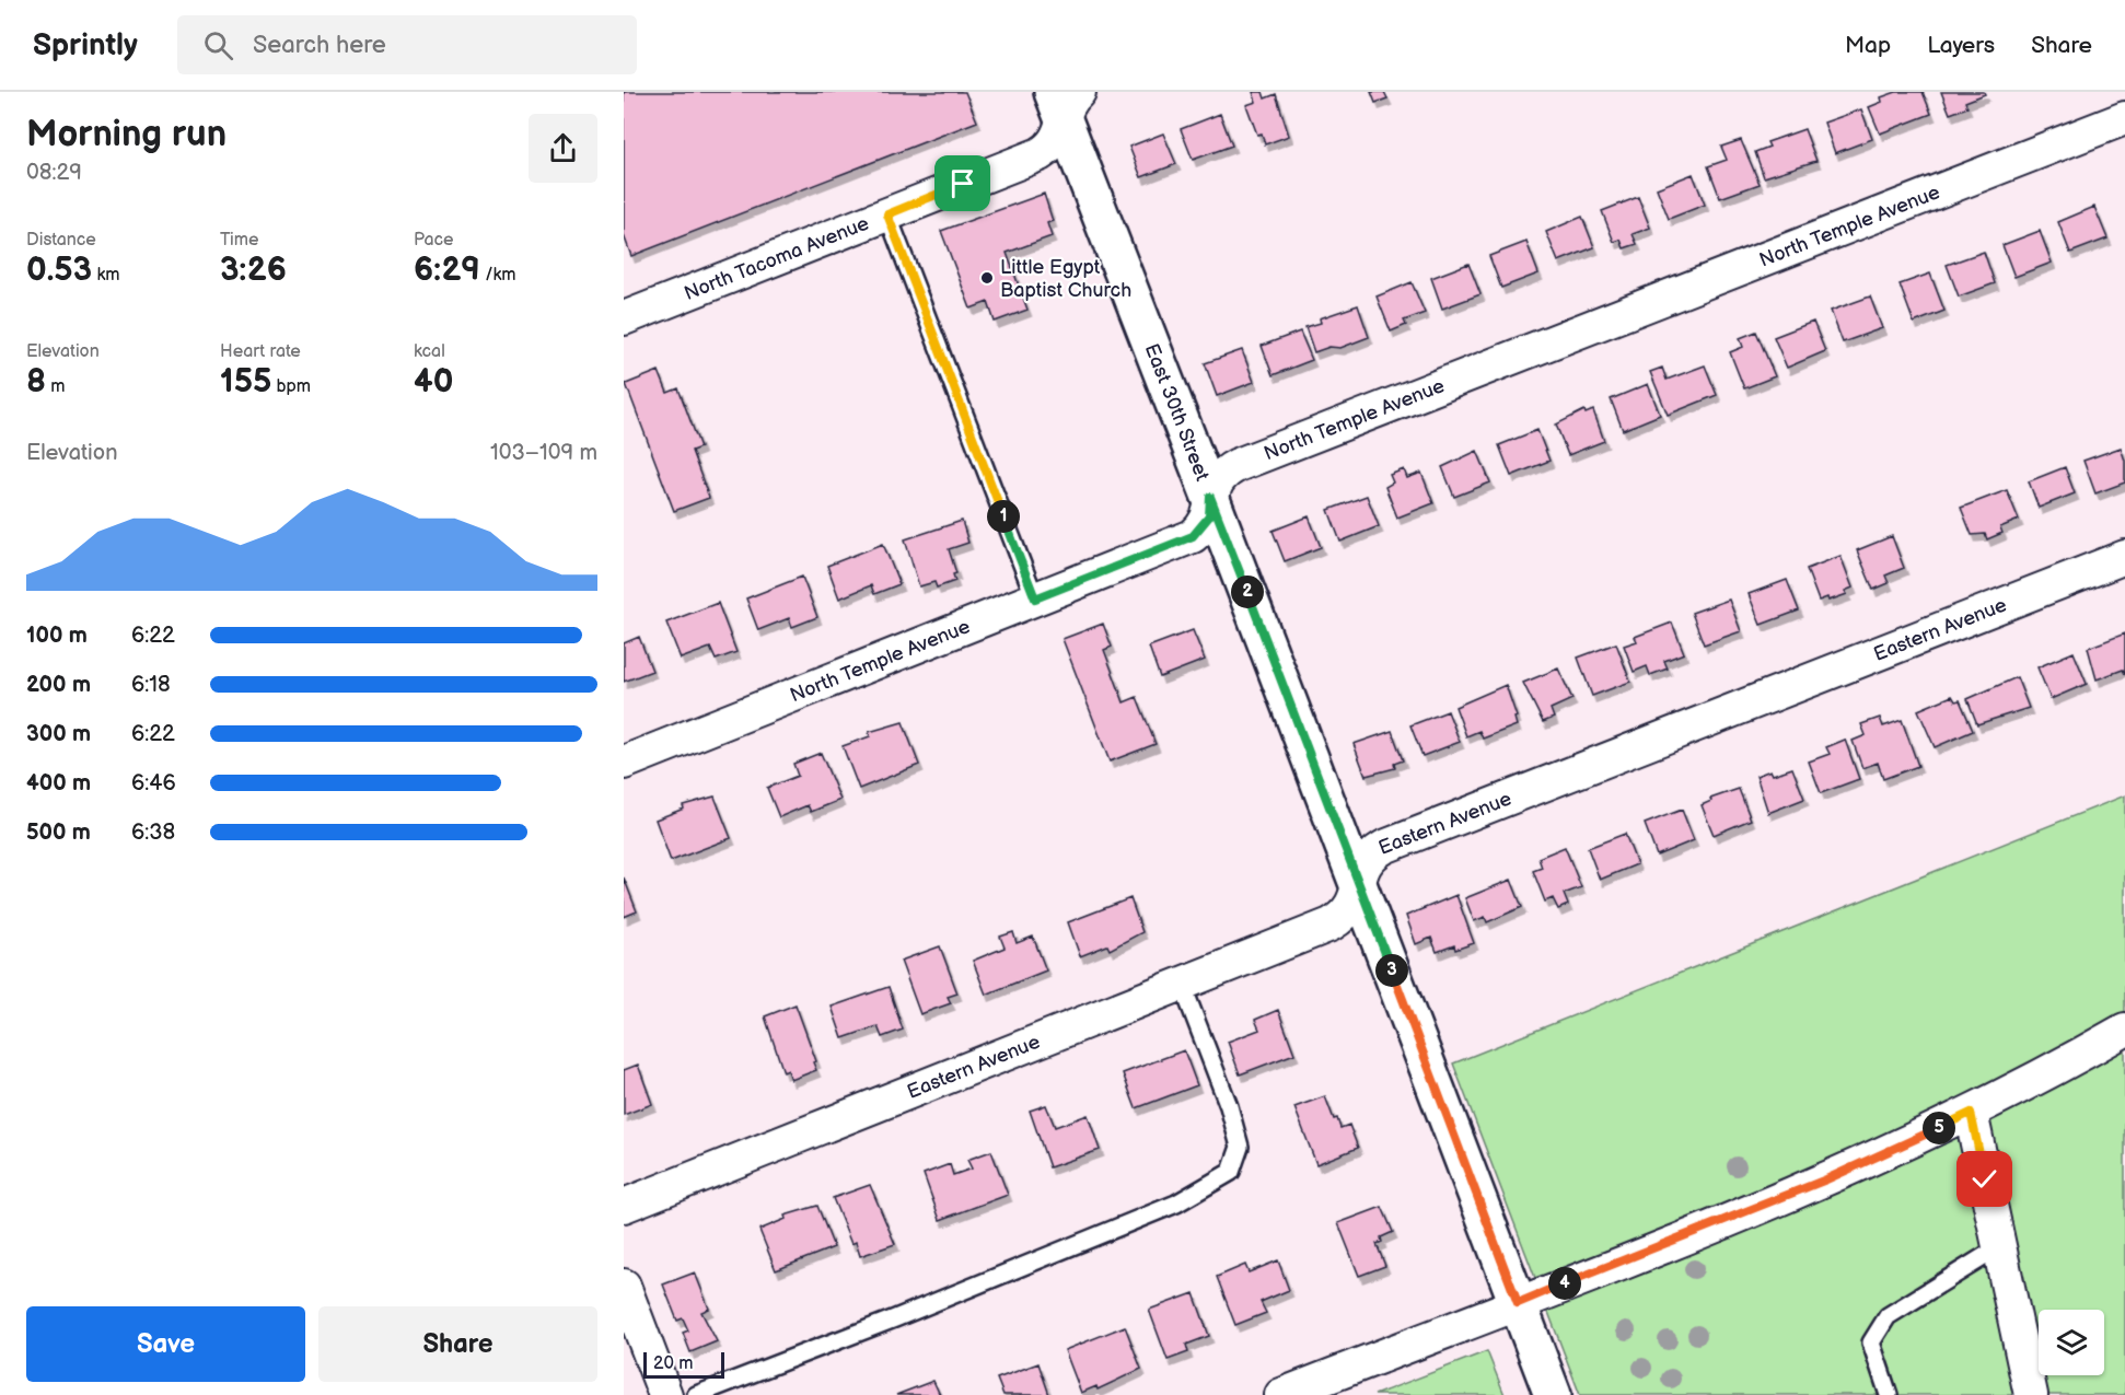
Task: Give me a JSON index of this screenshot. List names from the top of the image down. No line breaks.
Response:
{"streets":{"main road":["East 30th Street"],"street":["North Temple Avenue","North Tacoma Avenue","Eastern Avenue"]},"crossings":[["North Temple Avenue","East 30th Street"],["North Tacoma Avenue","East 30th Street"],["East 30th Street","Eastern Avenue"]],"places":["Little Egypt Baptist Church"],"scale_bar":"20 m","page":{"header":"Sprintly","search":"Search here","nav":["Map","Layers","Share"],"heading":["Morning run","08:29"],"stats":[["Distance","0.53 km"],["Time","3:26"],["Pace","6:29 /km"],["Elevation","8 m"],["Heart rate","155 bpm"],["kcal","40"]],"chart":["Elevation","103–109 m"],"pins":["1","2","3","5","4"],"list":[{"name":"100 m","note":"6:22"},{"name":"200 m","note":"6:18"},{"name":"300 m","note":"6:22"},{"name":"400 m","note":"6:46"},{"name":"500 m","note":"6:38"}],"buttons":["Save","Share"],"scale":"20 m"}}
